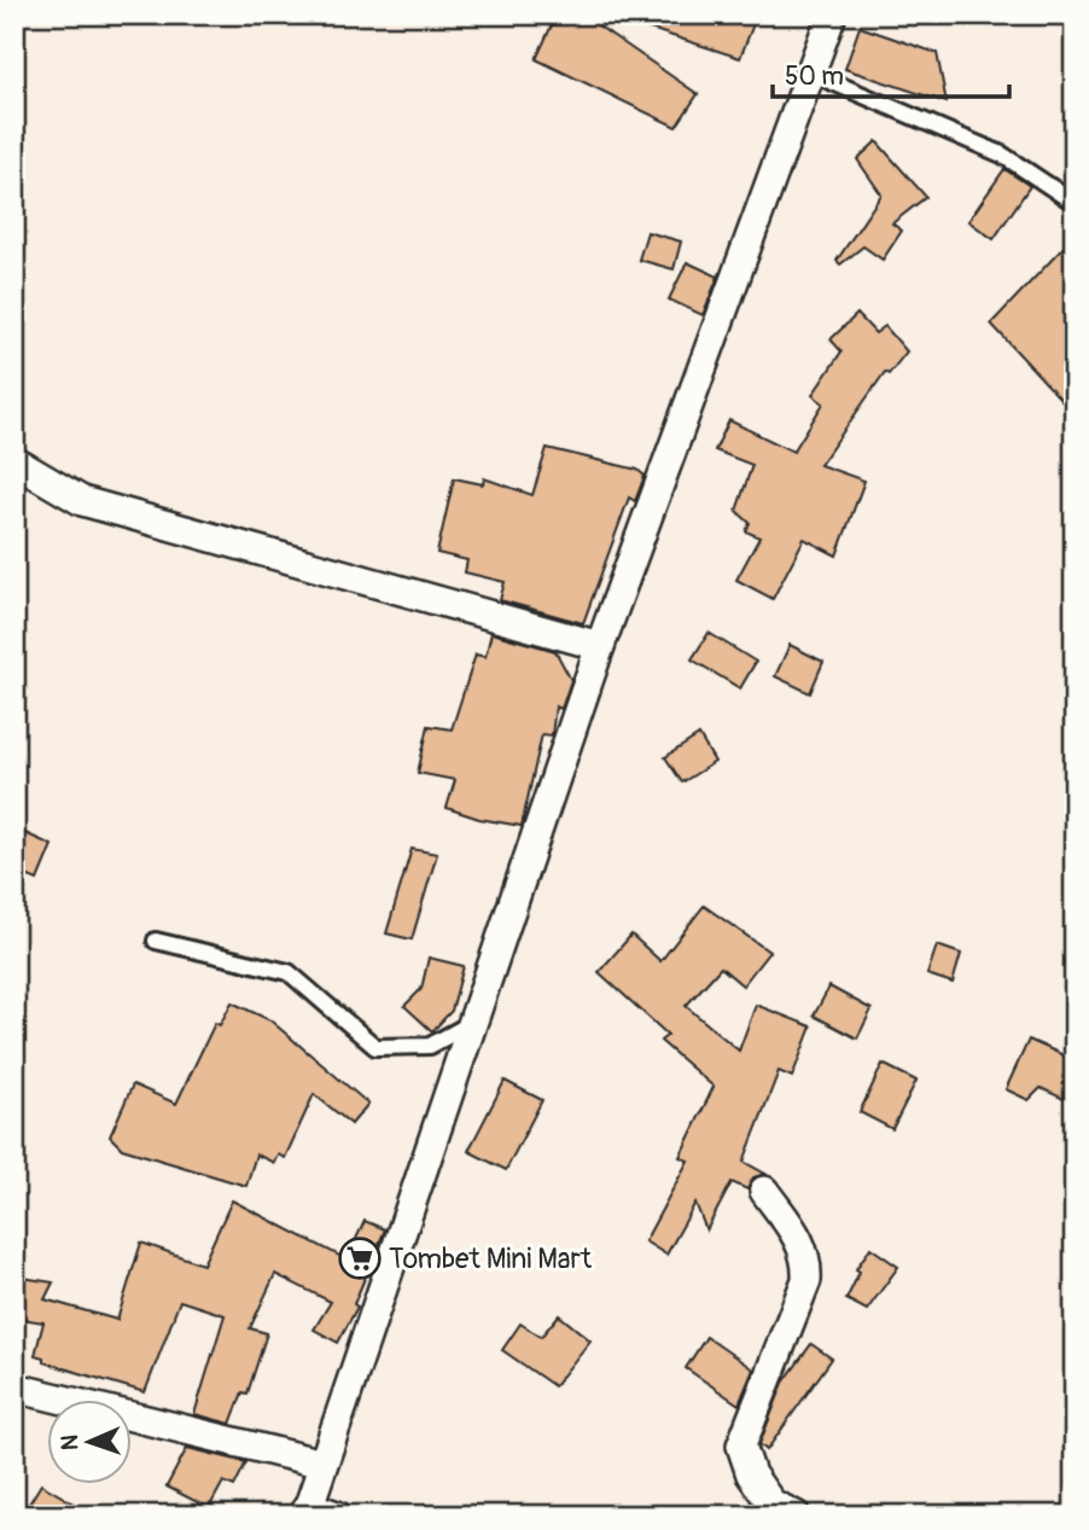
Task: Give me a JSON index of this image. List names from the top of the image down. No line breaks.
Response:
{"places":{"supermarket":["Tombet Mini Mart"]},"scale_bar":"50 m","north":"left"}
